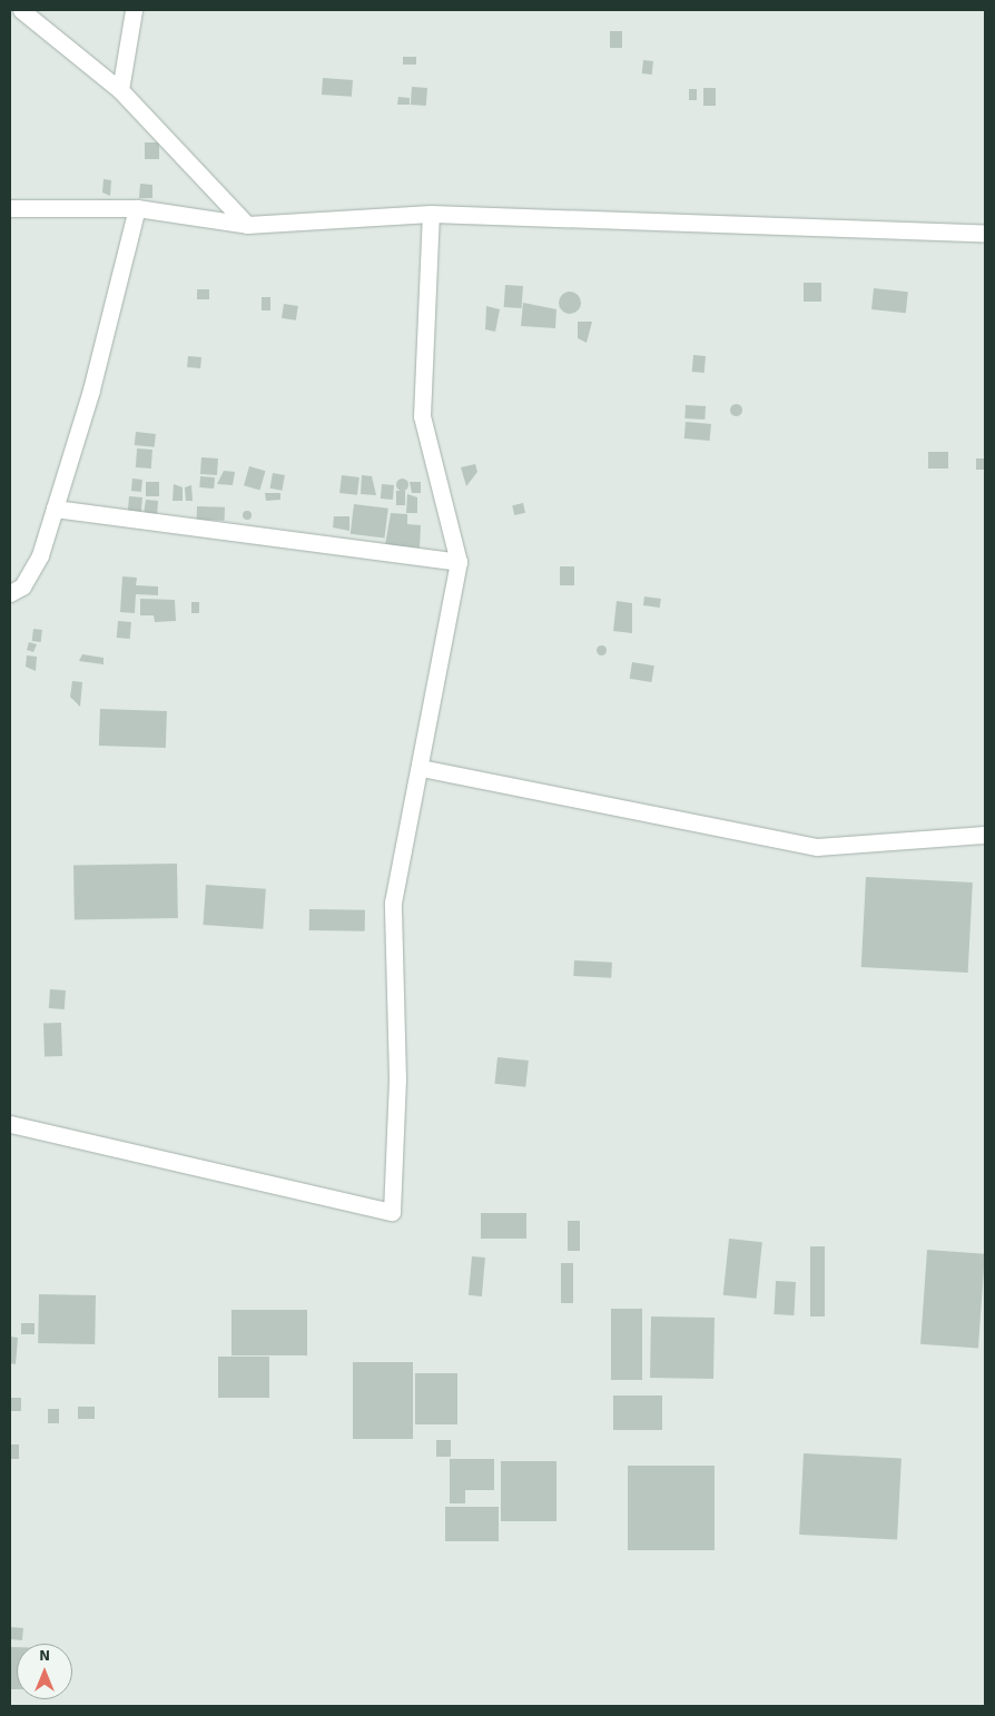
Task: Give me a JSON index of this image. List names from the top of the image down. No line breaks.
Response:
{"north":"top"}
